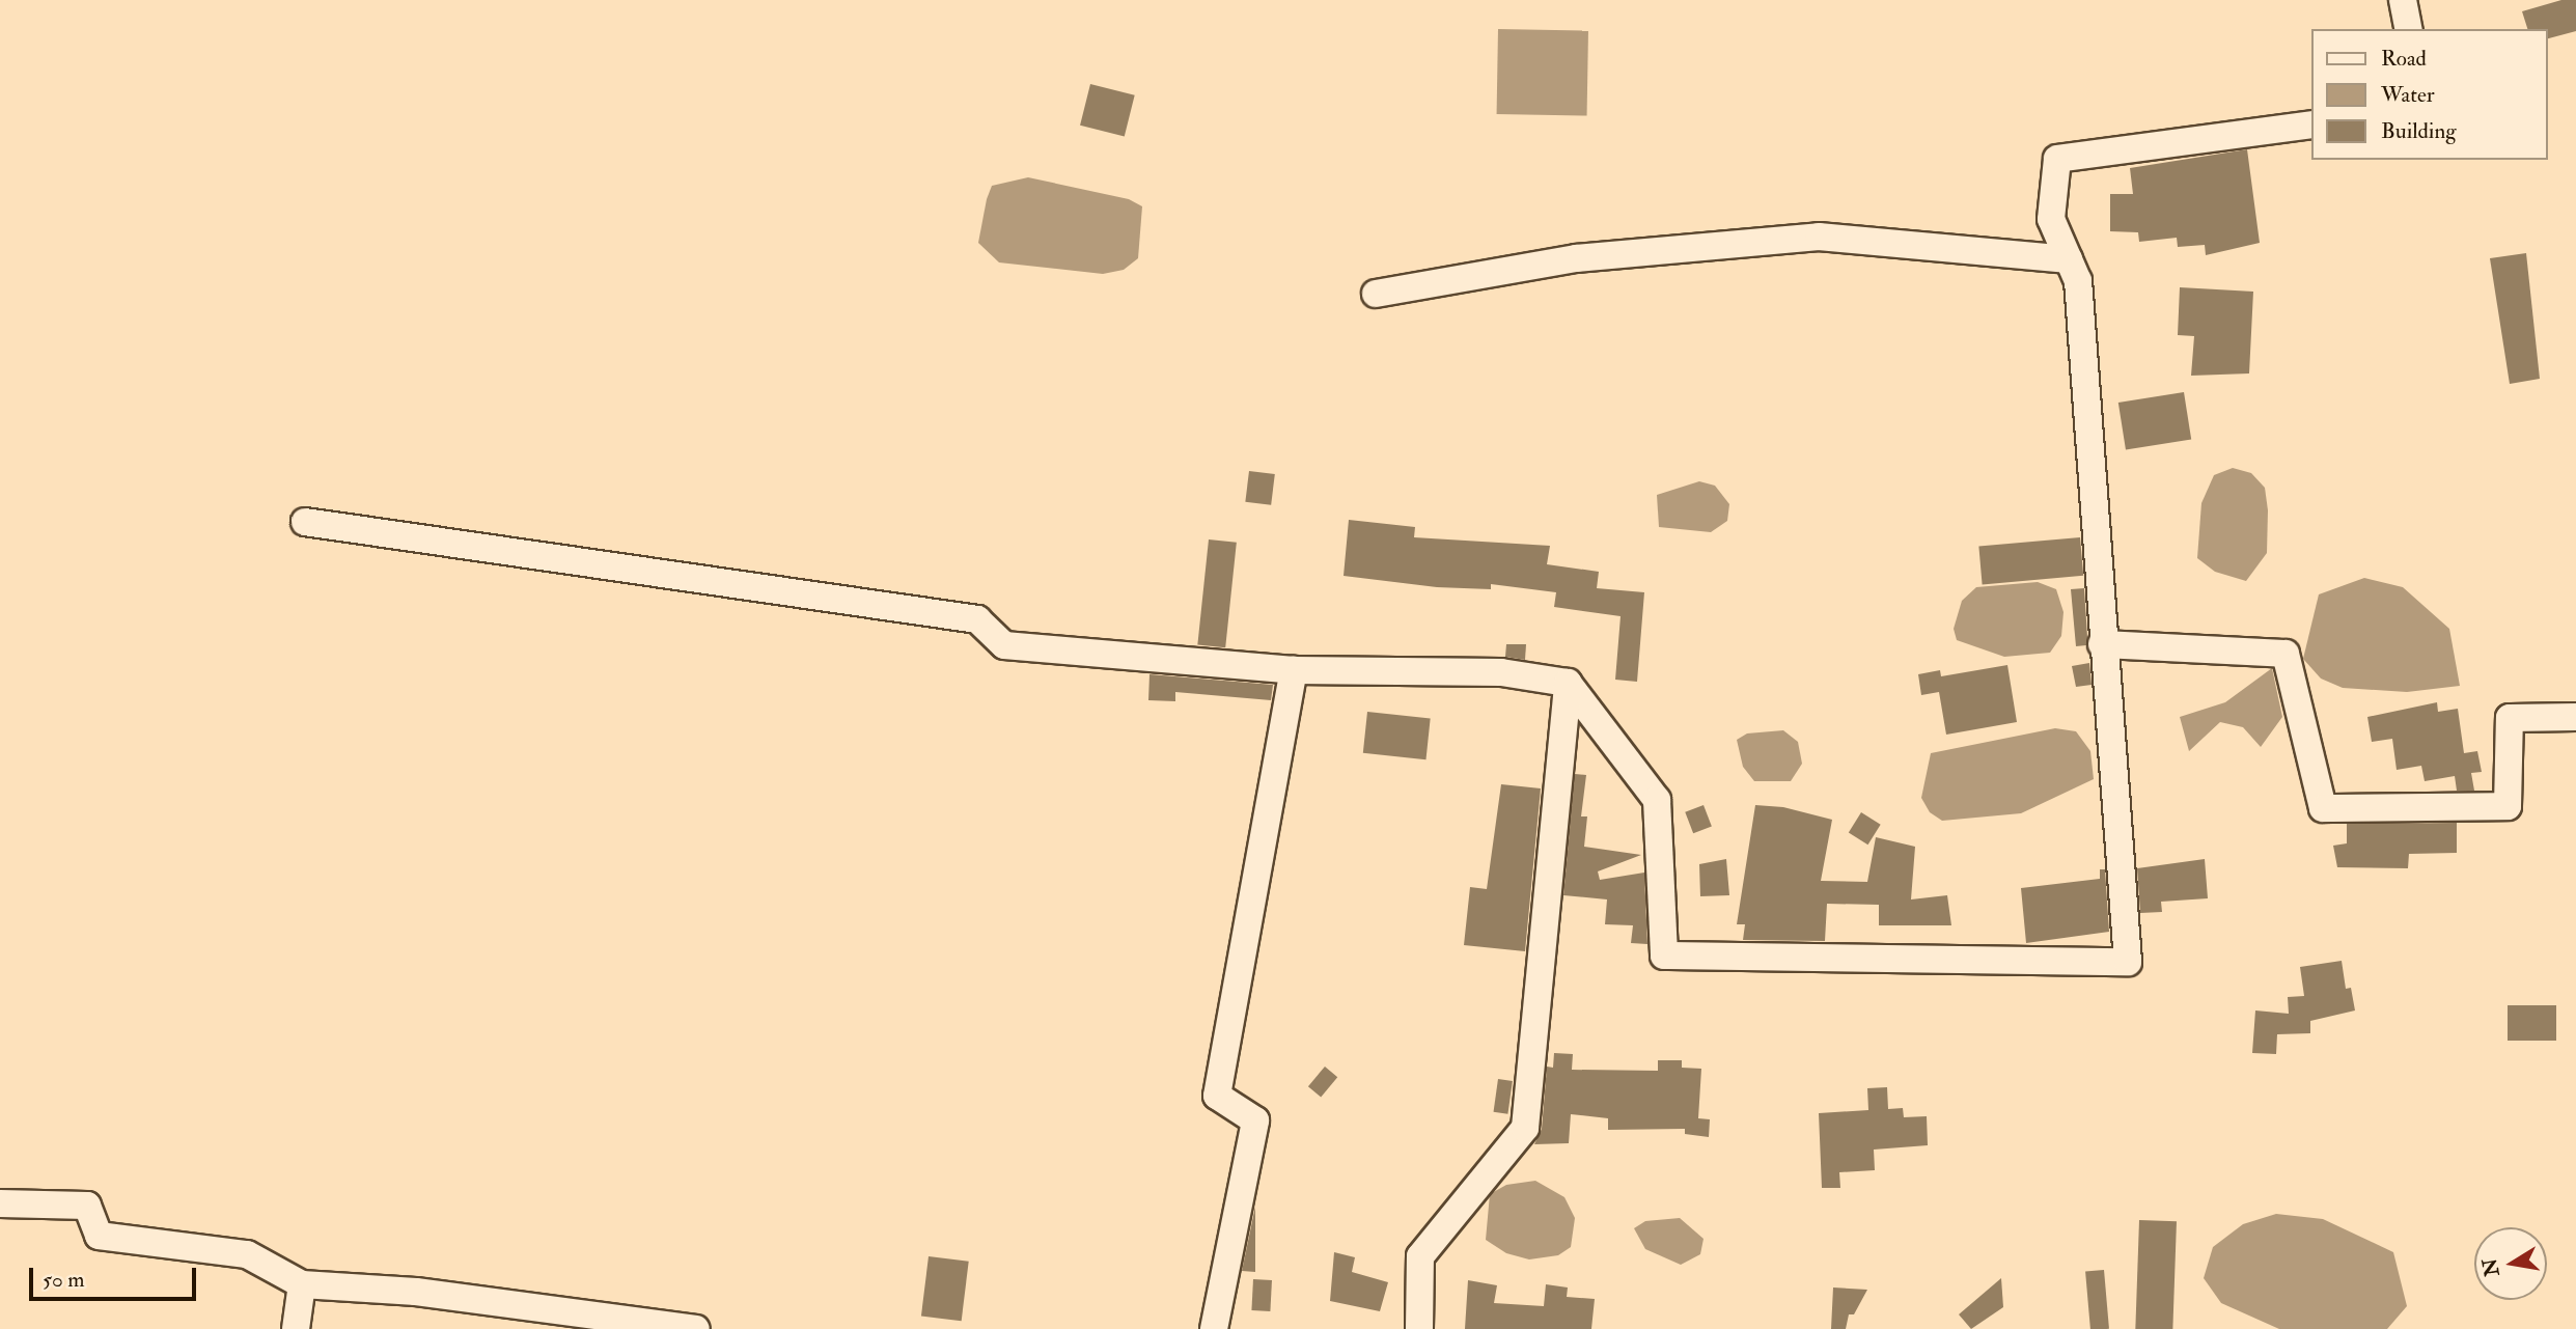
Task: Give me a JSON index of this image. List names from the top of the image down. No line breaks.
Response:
{"legend":["Road","Water","Building"],"scale_bar":"50 m","north":"left"}
